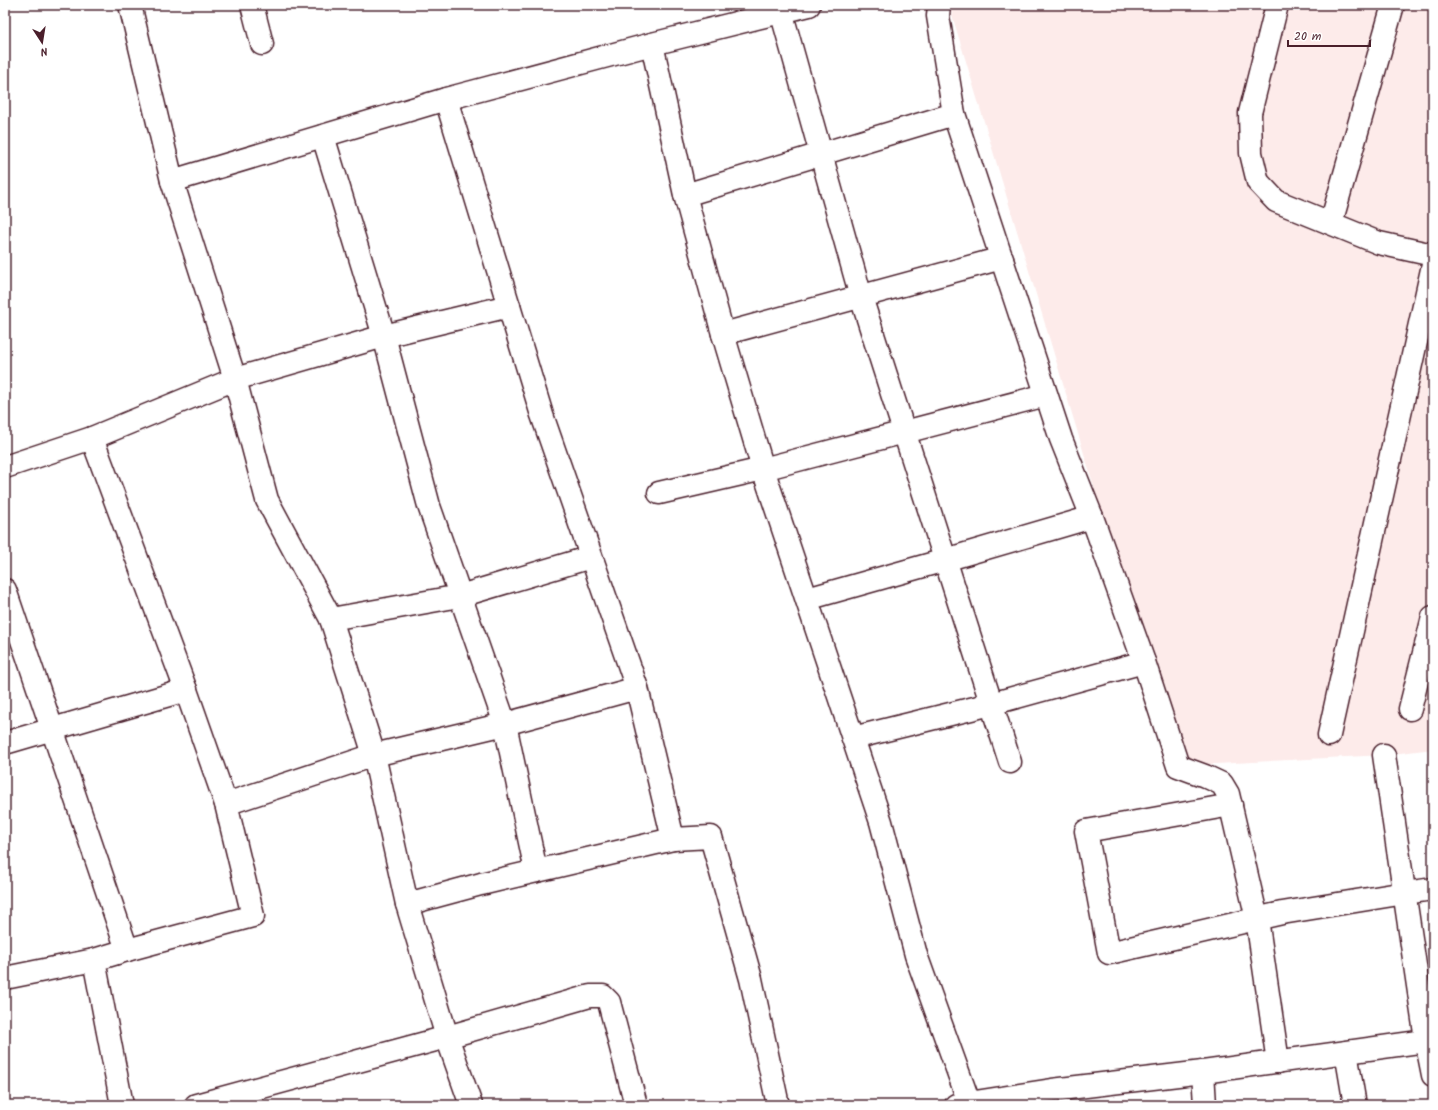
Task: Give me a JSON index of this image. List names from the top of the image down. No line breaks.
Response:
{"scale_bar":"20 m","north":"bottom"}
